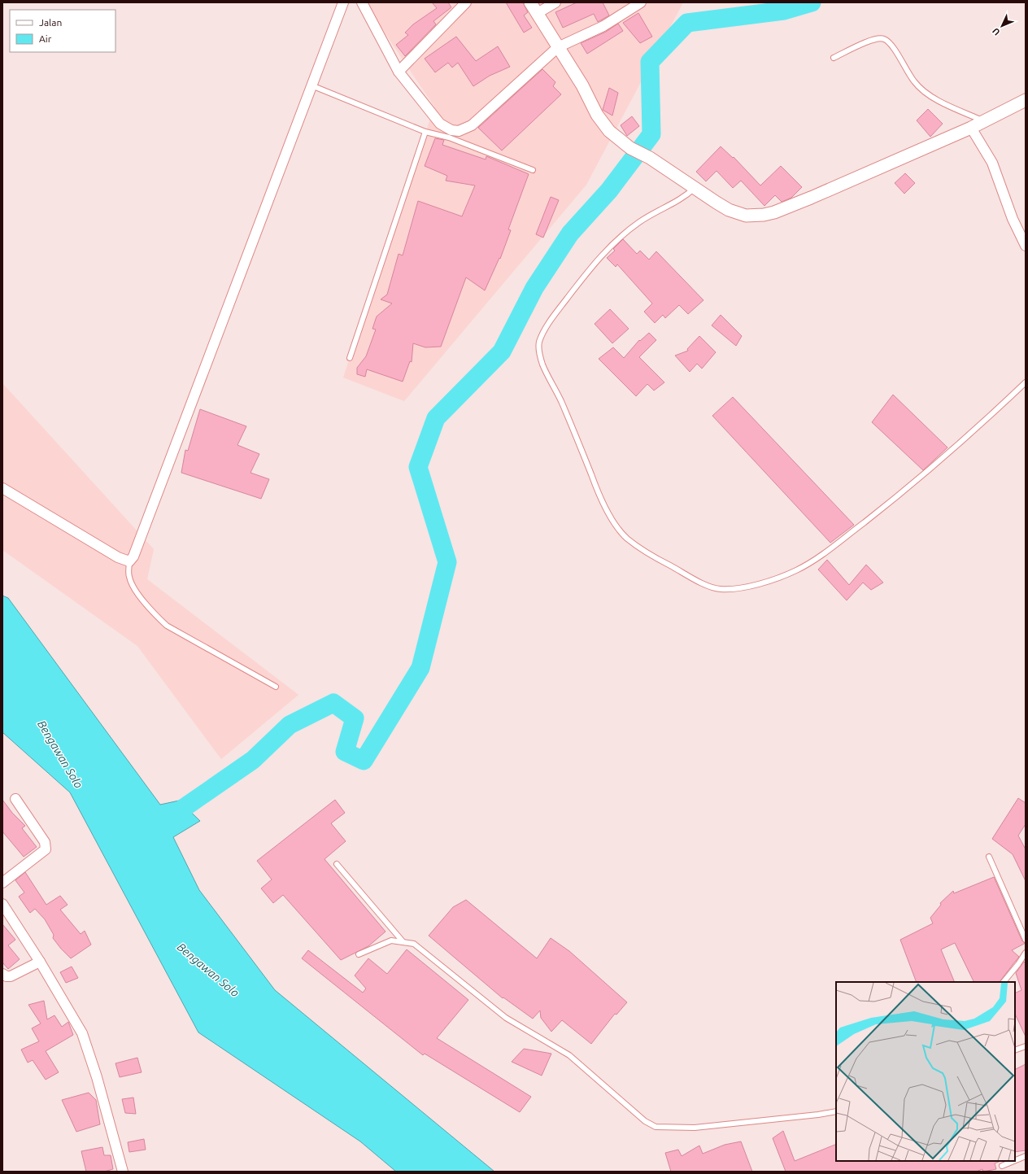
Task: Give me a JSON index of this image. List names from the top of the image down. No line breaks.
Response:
{"water":["Bengawan Solo"],"legend":["Jalan","Air"],"north":"bottom left"}
